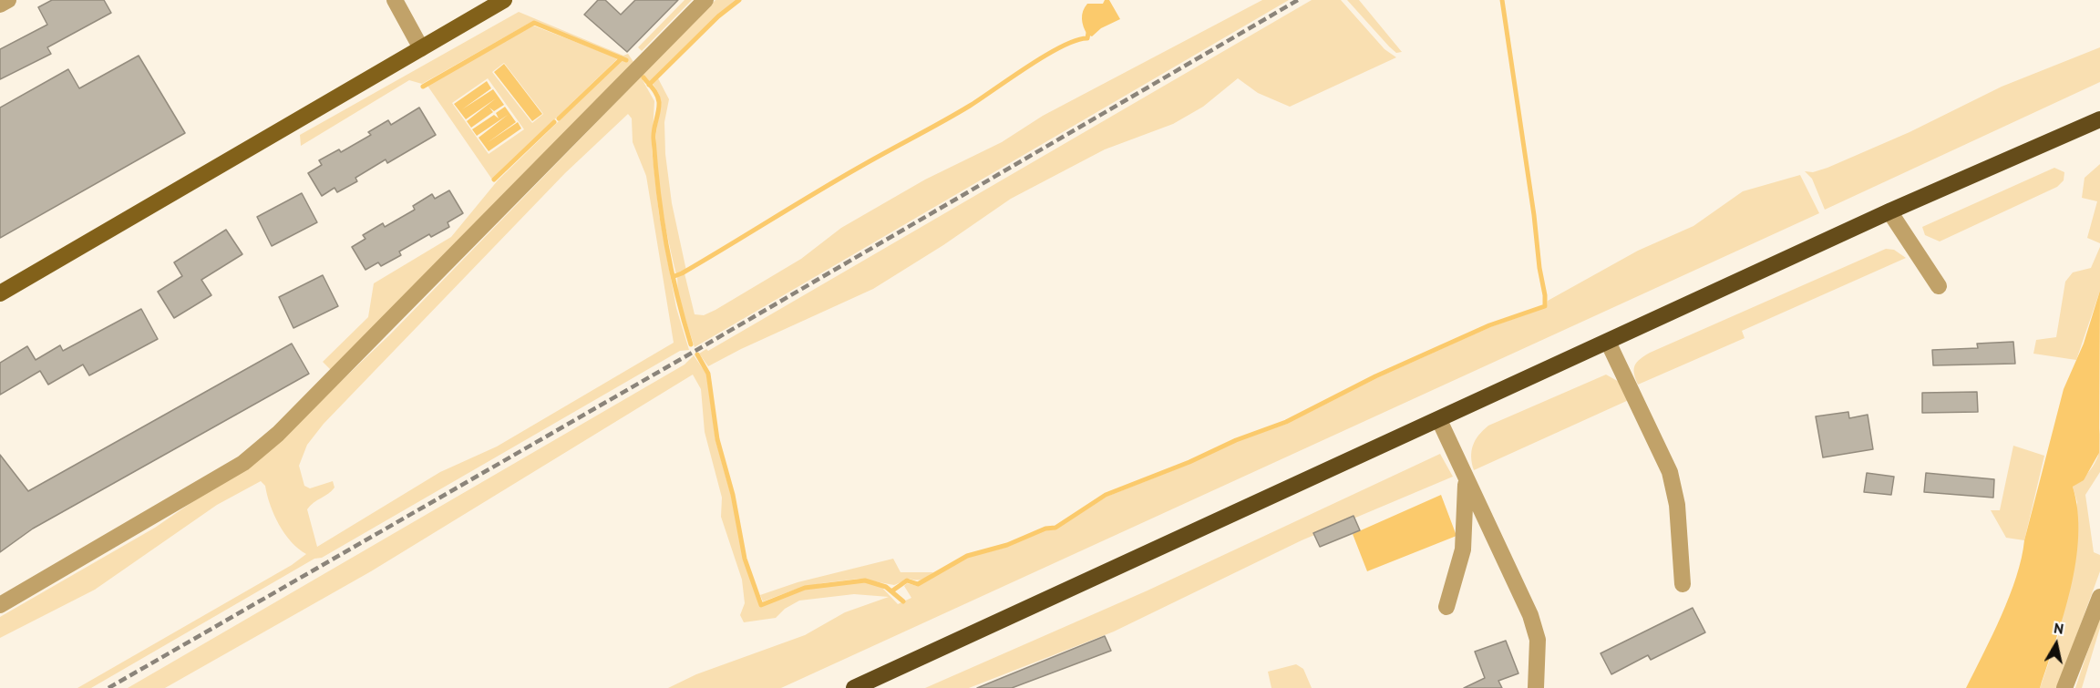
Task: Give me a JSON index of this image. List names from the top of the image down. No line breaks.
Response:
{"north":"top"}
